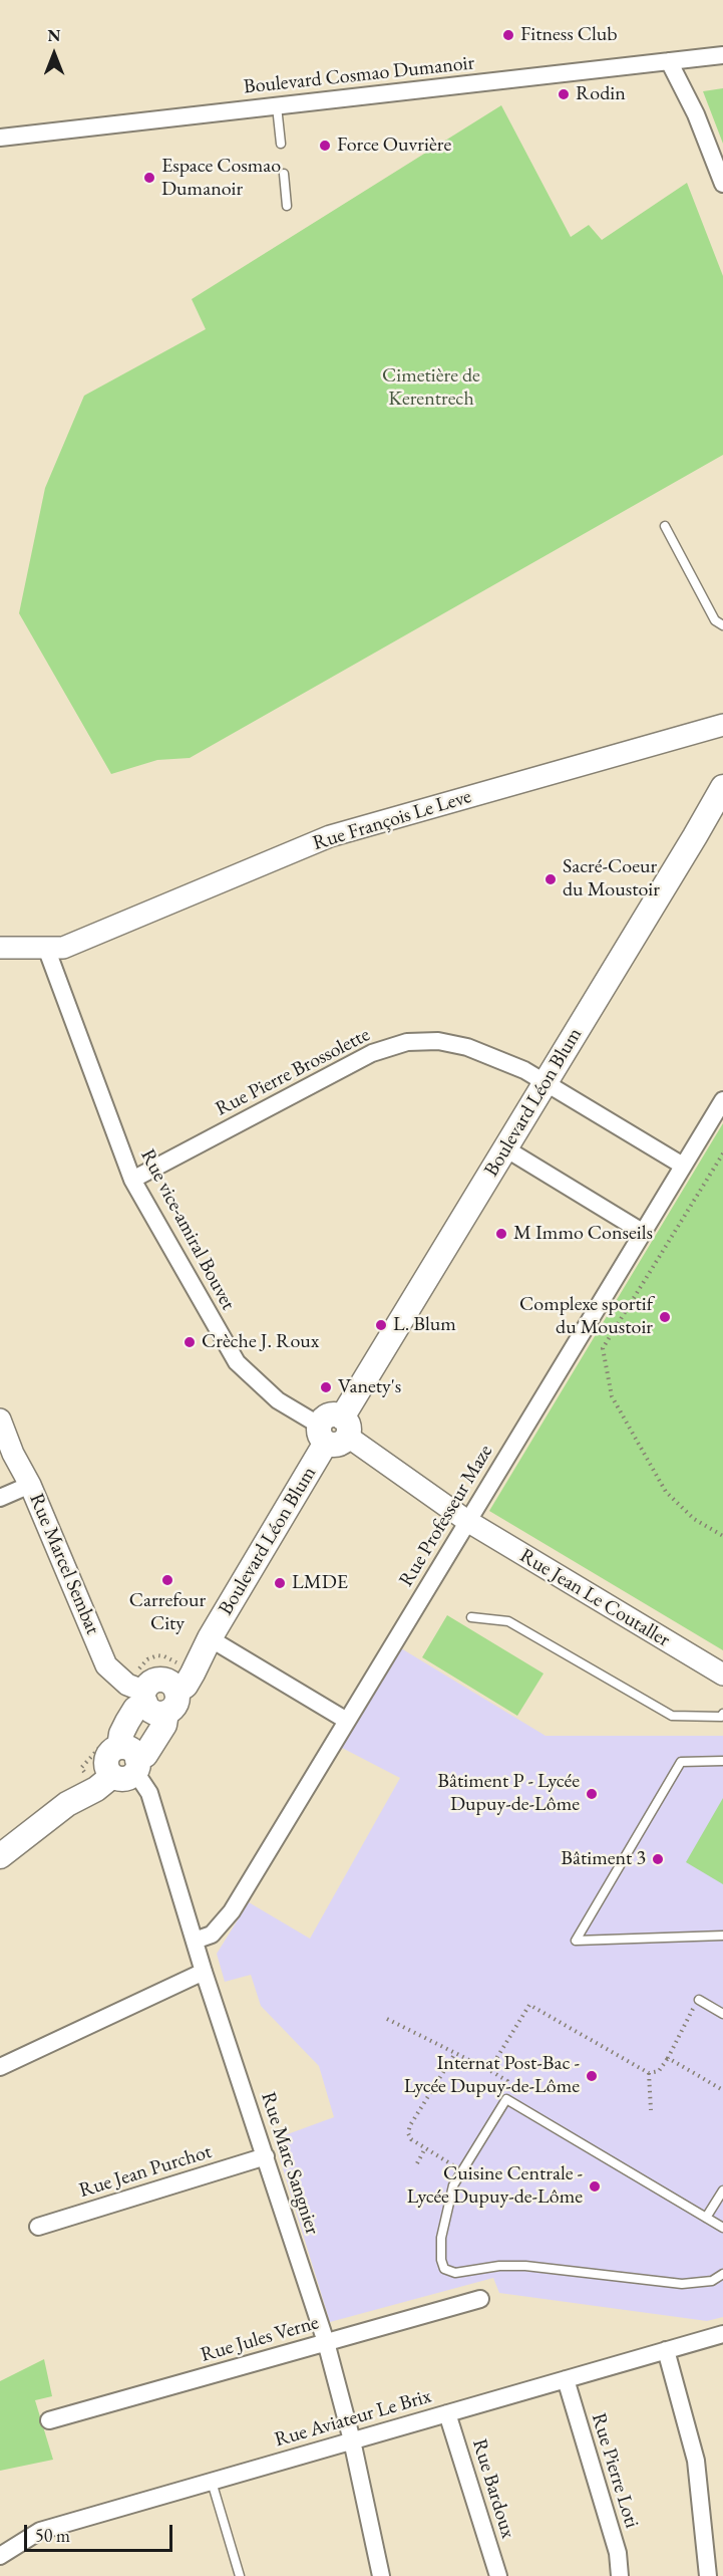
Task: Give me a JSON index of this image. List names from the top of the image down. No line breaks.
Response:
{"streets":{"main road":["Boulevard Léon Blum"],"street":["Boulevard Cosmao Dumanoir","Rue François Le Leve","Rue Pierre Brossolette","Rue vice-amiral Bouvet","Rue Professeur Maze","Rue Marcel Sembat","Rue Jean Le Coutaller","Rue Marc Sangnier","Rue Jean Purchot","Rue Jules Verne","Rue Aviateur Le Brix","Rue Pierre Loti","Rue Bardoux"]},"crossings":[["Rue François Le Leve","Rue vice-amiral Bouvet"],["Rue Pierre Brossolette","Boulevard Léon Blum"],["Rue Pierre Brossolette","Rue vice-amiral Bouvet"],["Rue Pierre Brossolette","Rue Professeur Maze"],["Boulevard Léon Blum","Rue vice-amiral Bouvet"],["Boulevard Léon Blum","Rue Marcel Sembat"],["Boulevard Léon Blum","Rue Jean Le Coutaller"],["Boulevard Léon Blum","Rue Marc Sangnier"],["Rue vice-amiral Bouvet","Rue Jean Le Coutaller"],["Rue Professeur Maze","Rue Jean Le Coutaller"],["Rue Professeur Maze","Rue Marc Sangnier"],["Rue Marc Sangnier","Rue Jean Purchot"],["Rue Marc Sangnier","Rue Jules Verne"],["Rue Marc Sangnier","Rue Aviateur Le Brix"],["Rue Aviateur Le Brix","Rue Pierre Loti"],["Rue Aviateur Le Brix","Rue Bardoux"]],"parks":["Cimetière de Kerentrech"],"places":["Fitness Club","Rodin","Force Ouvrière","Espace Cosmao Dumanoir","Sacré-Coeur du Moustoir","M Immo Conseils","Complexe sportif du Moustoir","L. Blum","Crèche J. Roux","Vanety's","Carrefour City","LMDE","Bâtiment P - Lycée Dupuy-de-Lôme","Bâtiment 3","Internat Post-Bac - Lycée Dupuy-de-Lôme","Cuisine Centrale - Lycée Dupuy-de-Lôme"],"scale_bar":"50 m","north":"top"}
